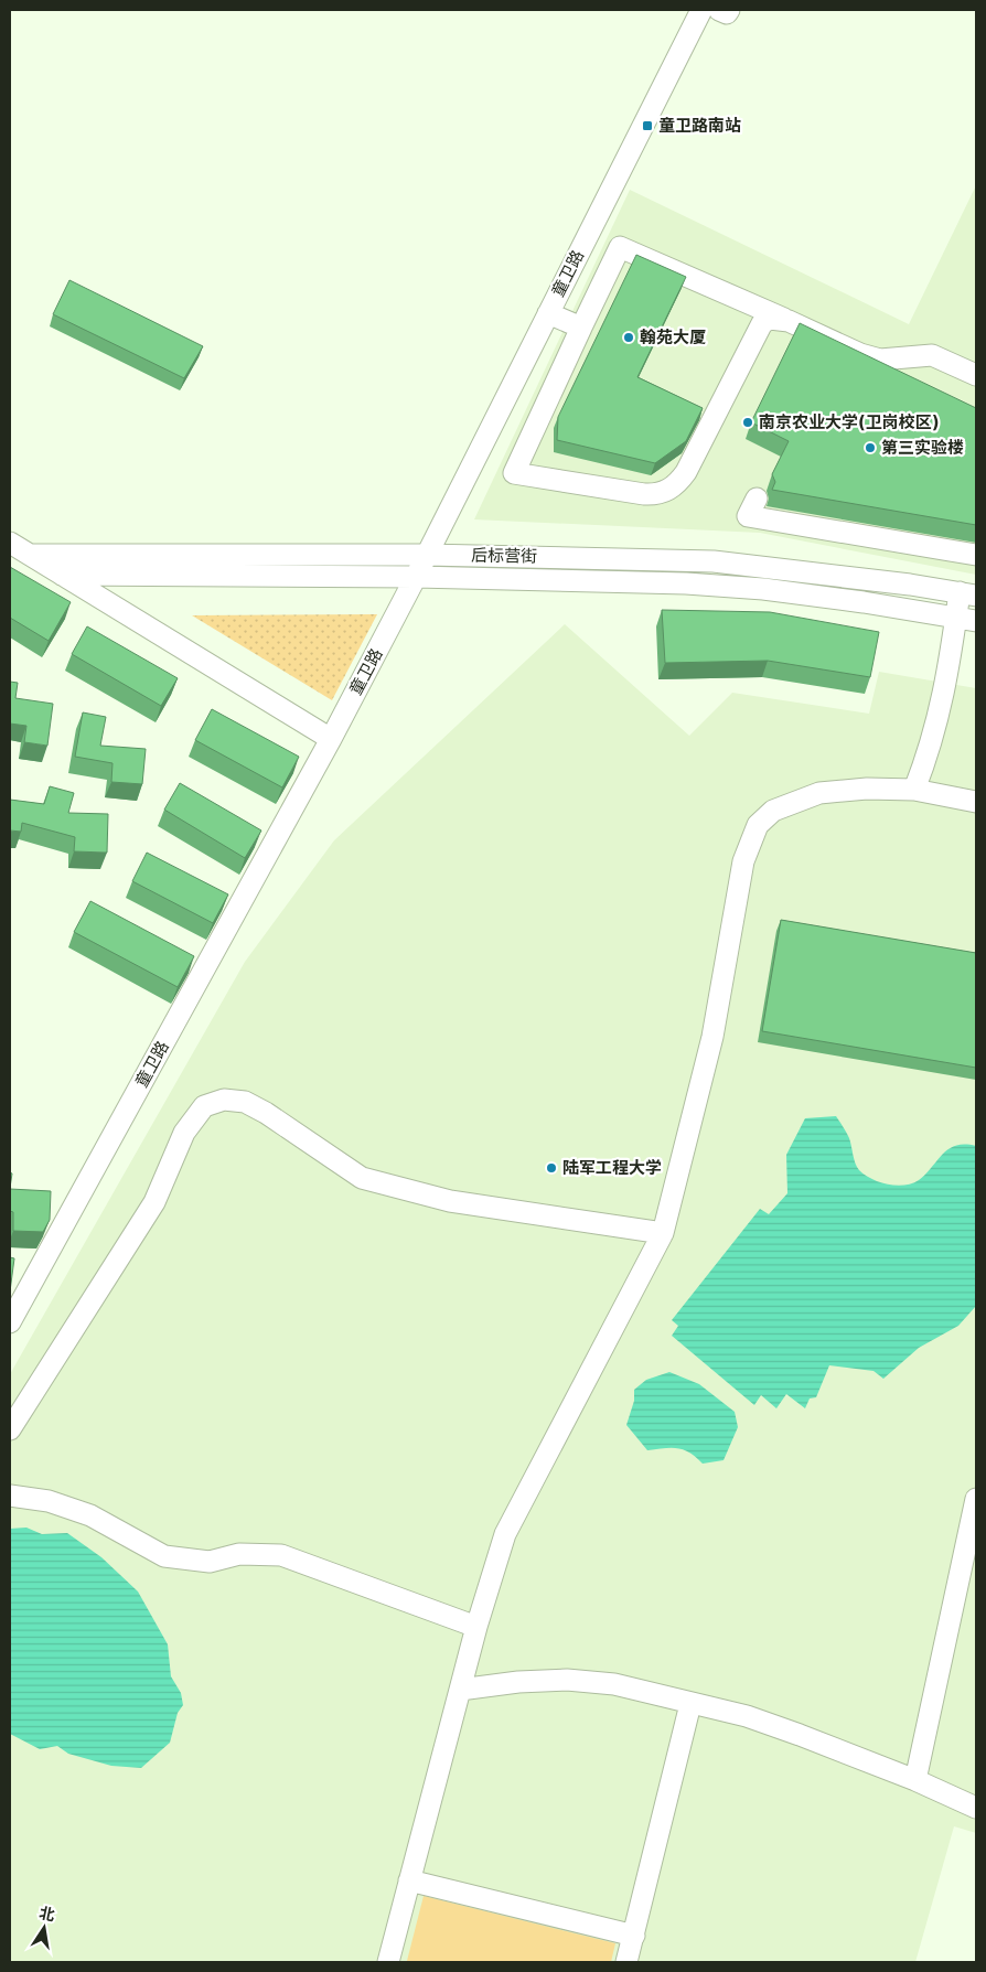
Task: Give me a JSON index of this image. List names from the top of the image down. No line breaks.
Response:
{"streets":{"street":["童卫路","后标营街"]},"crossings":[["童卫路","后标营街"]],"places":{"transit":["童卫路南站"],"other":["翰苑大厦","南京农业大学(卫岗校区)","第三实验楼","陆军工程大学"]},"north":"top"}
